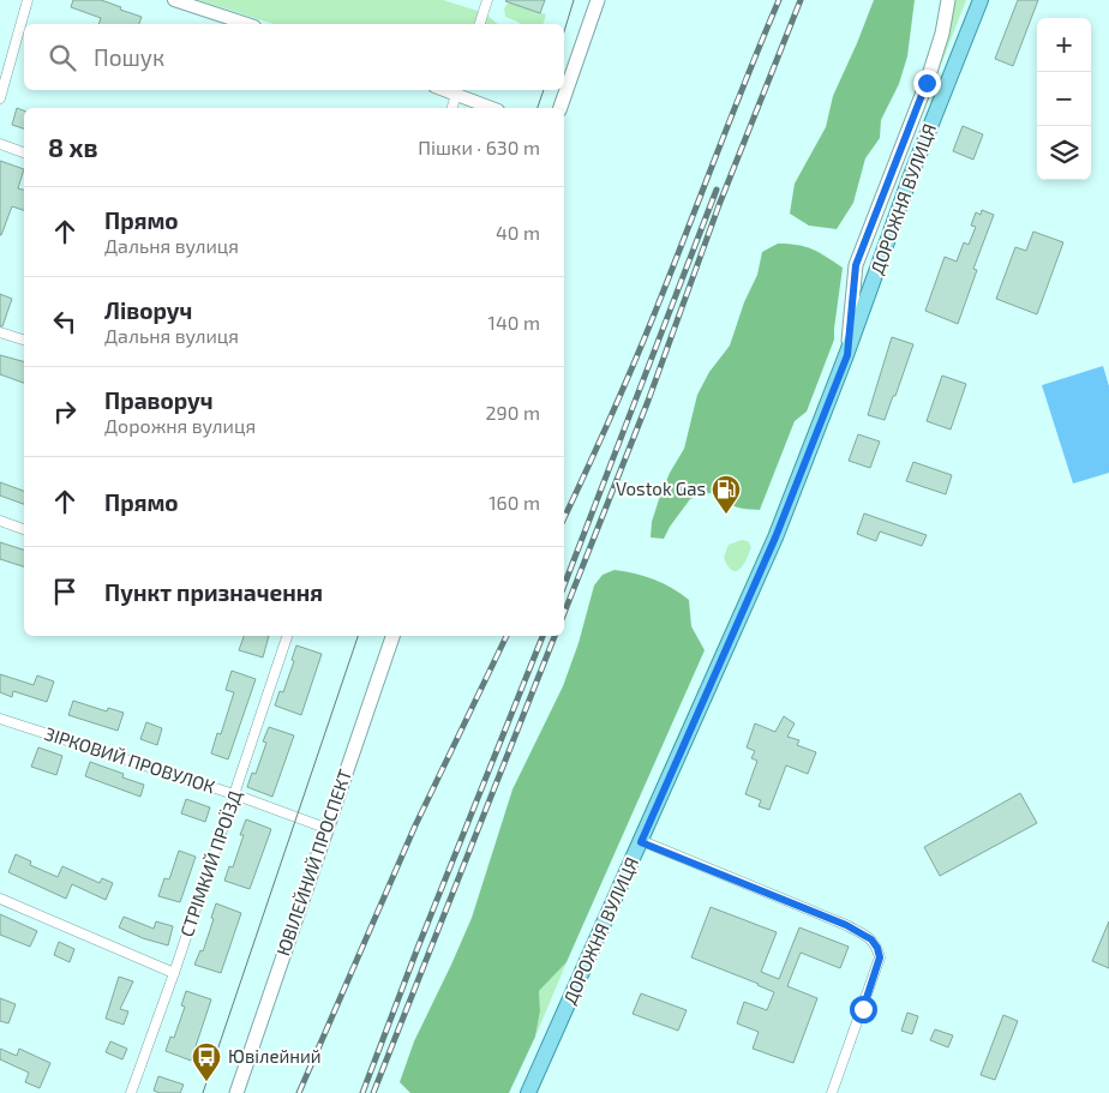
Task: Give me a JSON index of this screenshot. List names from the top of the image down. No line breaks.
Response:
{"streets":{"main road":["ДОРОЖНЯ ВУЛИЦЯ","ЮВІЛЕЙНИЙ ПРОСПЕКТ"],"street":["ЗІРКОВИЙ ПРОВУЛОК","СТРІМКИЙ ПРОЇЗД"]},"crossings":[["ЗІРКОВИЙ ПРОВУЛОК","ЮВІЛЕЙНИЙ ПРОСПЕКТ"],["ЗІРКОВИЙ ПРОВУЛОК","СТРІМКИЙ ПРОЇЗД"]],"places":{"fuel station":["Vostok Gas"],"bus stop":["Ювілейний"]},"page":{"map_buttons":["+","−"],"search":"Пошук","heading":["8 хв","Пішки · 630 m"],"list":[["Прямо","Дальня вулиця","40 m"],["Ліворуч","Дальня вулиця","140 m"],["Праворуч","Дорожня вулиця","290 m"],["Прямо","160 m"],"Пункт призначення"]}}
